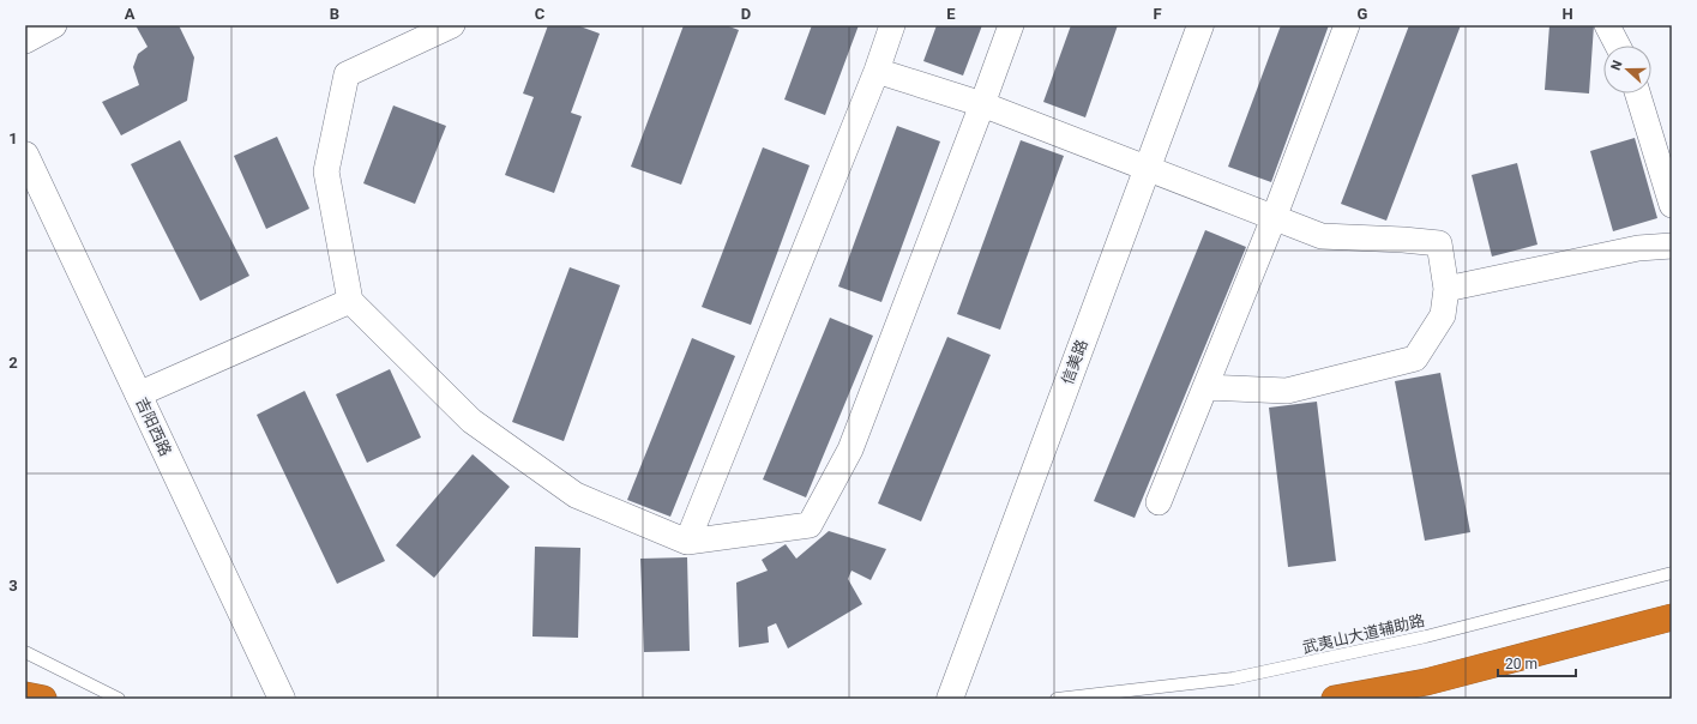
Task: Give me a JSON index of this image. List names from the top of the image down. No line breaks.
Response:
{"streets":{"street":["信美路","吉阳西路"],"lane":["武夷山大道辅助路"]},"scale_bar":"20 m","north":"left","grid":{"columns":["A","B","C","D","E","F","G","H"],"rows":["1","2","3"]}}
